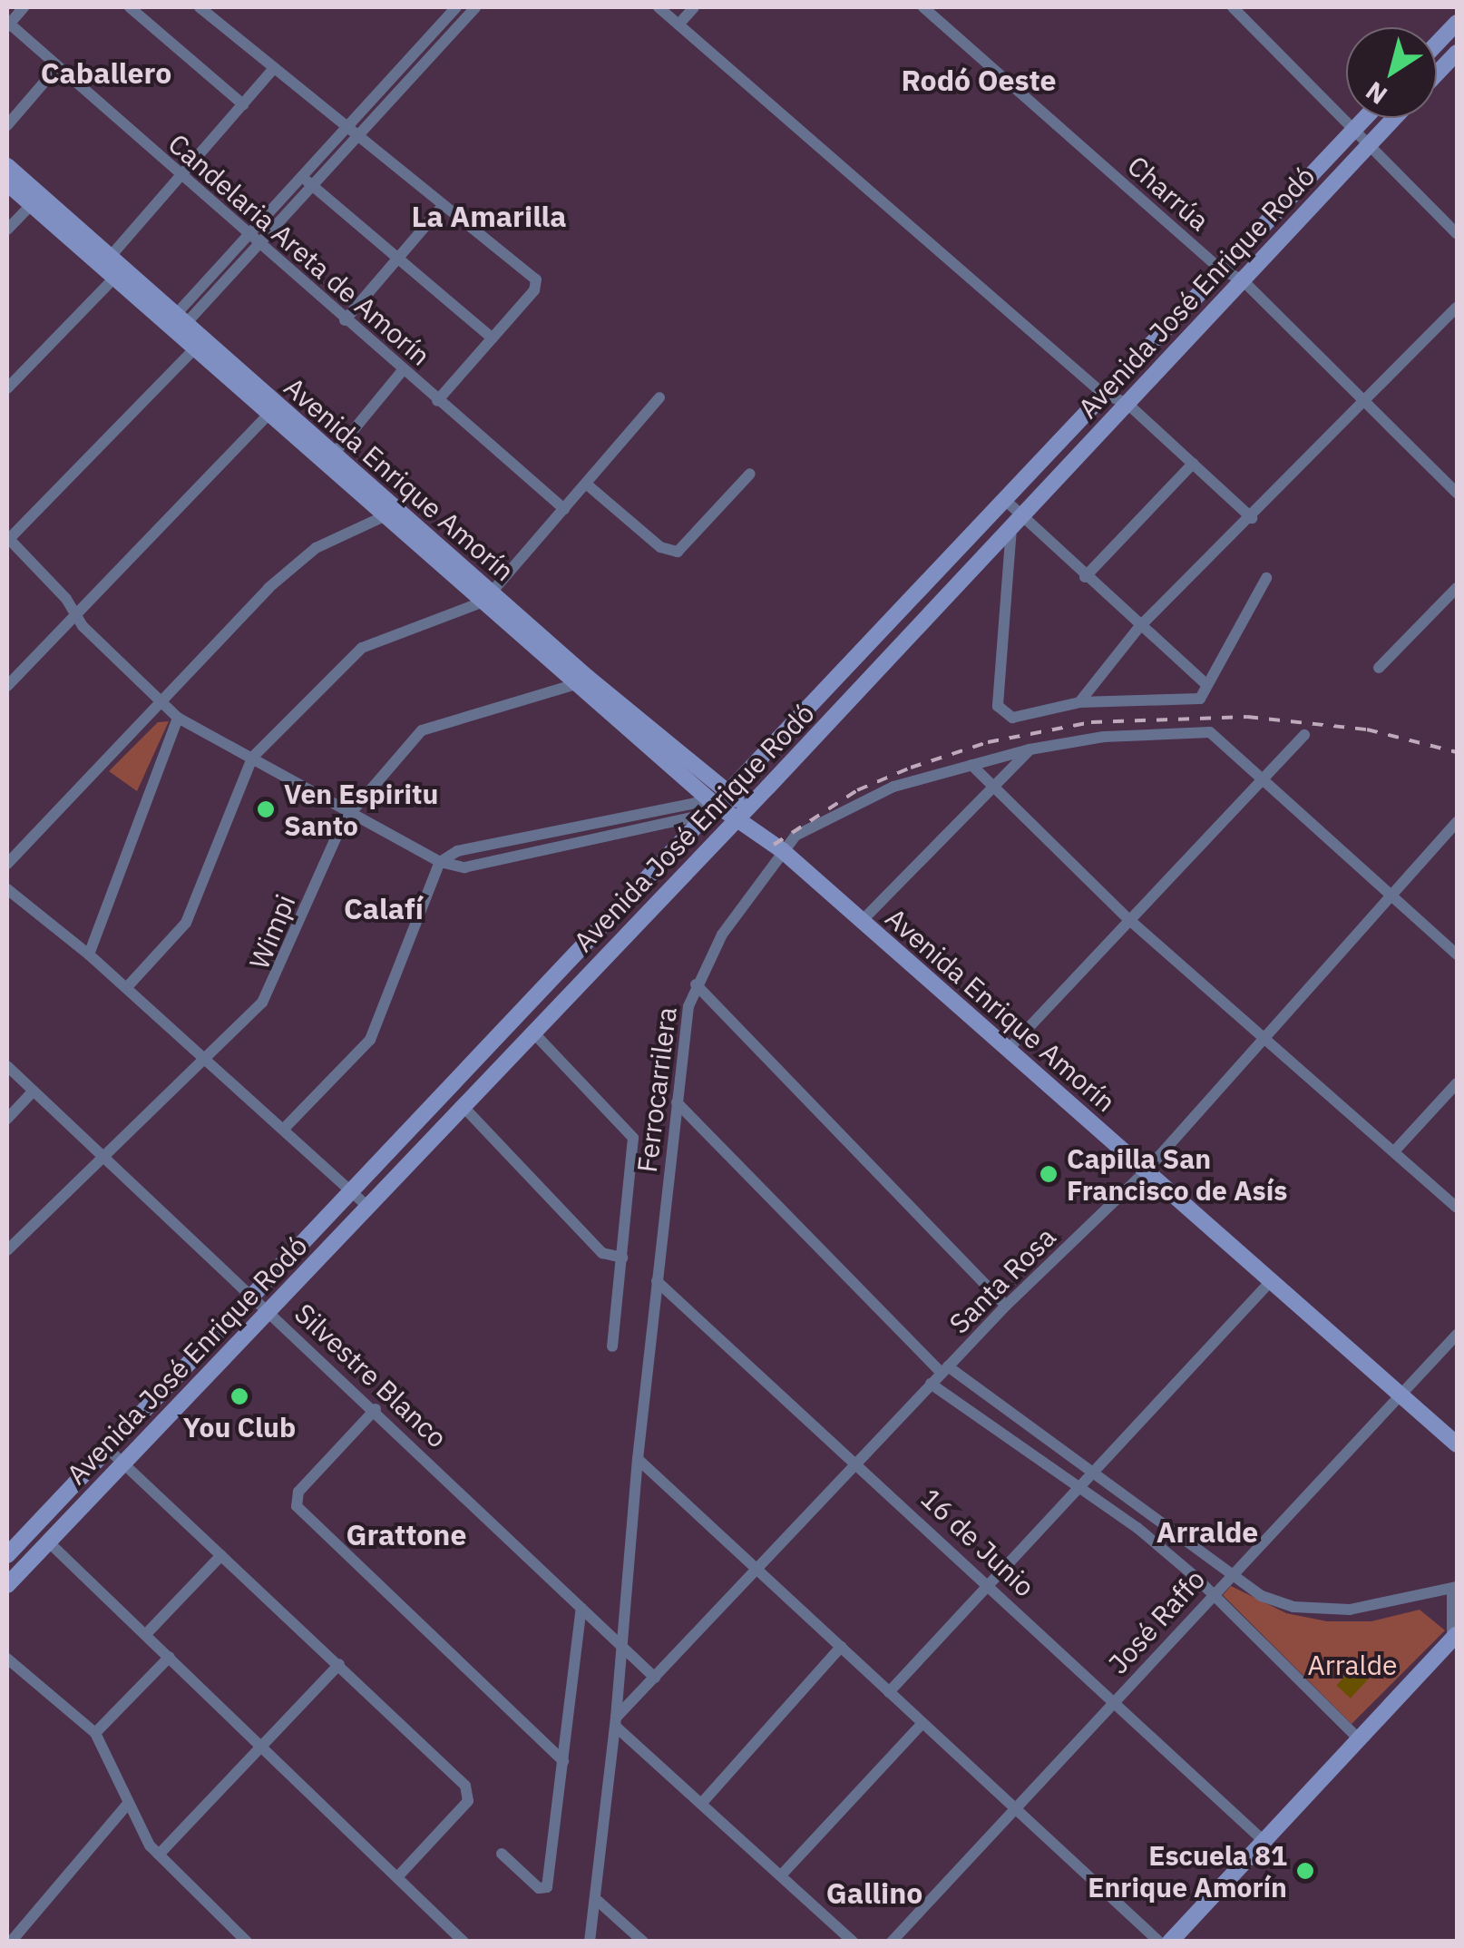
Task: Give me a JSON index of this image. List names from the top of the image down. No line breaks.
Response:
{"streets":{"street":["Charrúa","Candelaria Areta de Amorín","Avenida José Enrique Rodó","Avenida Enrique Amorín","Wimpi","Ferrocarrilera","Santa Rosa","Silvestre Blanco","16 de Junio","José Raffo"]},"crossings":[["Charrúa","Avenida José Enrique Rodó"],["Avenida José Enrique Rodó","Avenida Enrique Amorín"],["Avenida José Enrique Rodó","Silvestre Blanco"],["Avenida Enrique Amorín","Wimpi"],["Avenida Enrique Amorín","Ferrocarrilera"],["Avenida Enrique Amorín","Santa Rosa"],["Avenida Enrique Amorín","José Raffo"],["Wimpi","Silvestre Blanco"],["Ferrocarrilera","Santa Rosa"],["Ferrocarrilera","Silvestre Blanco"],["Ferrocarrilera","16 de Junio"],["Santa Rosa","Silvestre Blanco"],["Santa Rosa","16 de Junio"],["16 de Junio","José Raffo"]],"districts":["Caballero","Rodó Oeste","La Amarilla","Calafí","Arralde","Grattone","Gallino"],"parks":["Arralde"],"places":["Ven Espiritu Santo","Capilla San Francisco de Asís","You Club","Escuela 81 Enrique Amorín"],"north":"bottom left"}
